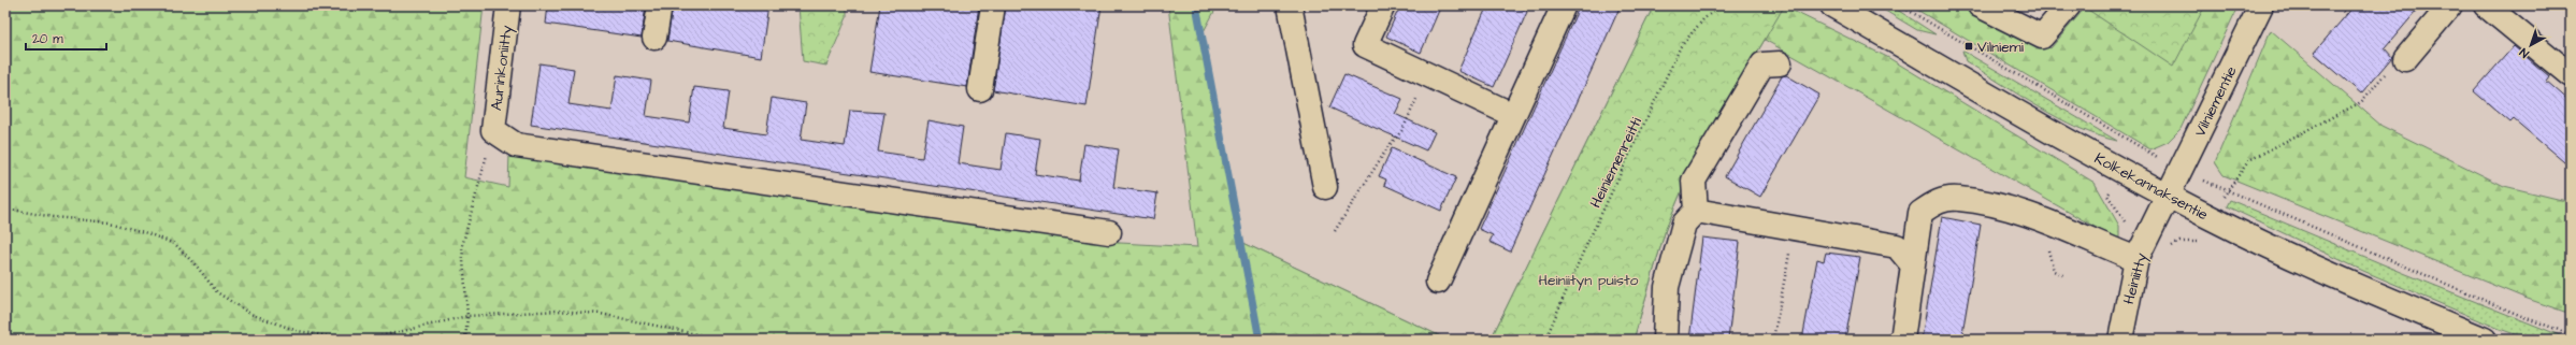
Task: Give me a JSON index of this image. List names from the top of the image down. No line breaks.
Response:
{"streets":{"main road":["Aurinkoniitty","Vilniementie","Kolkekannaksentie","Heiniitty"],"path":["Heiniemenreitti"]},"crossings":[["Vilniementie","Kolkekannaksentie"],["Vilniementie","Heiniitty"],["Kolkekannaksentie","Heiniitty"]],"parks":["Heiniityn puisto"],"places":{"transit":["Vilniemi"]},"scale_bar":"20 m","north":"bottom left"}
